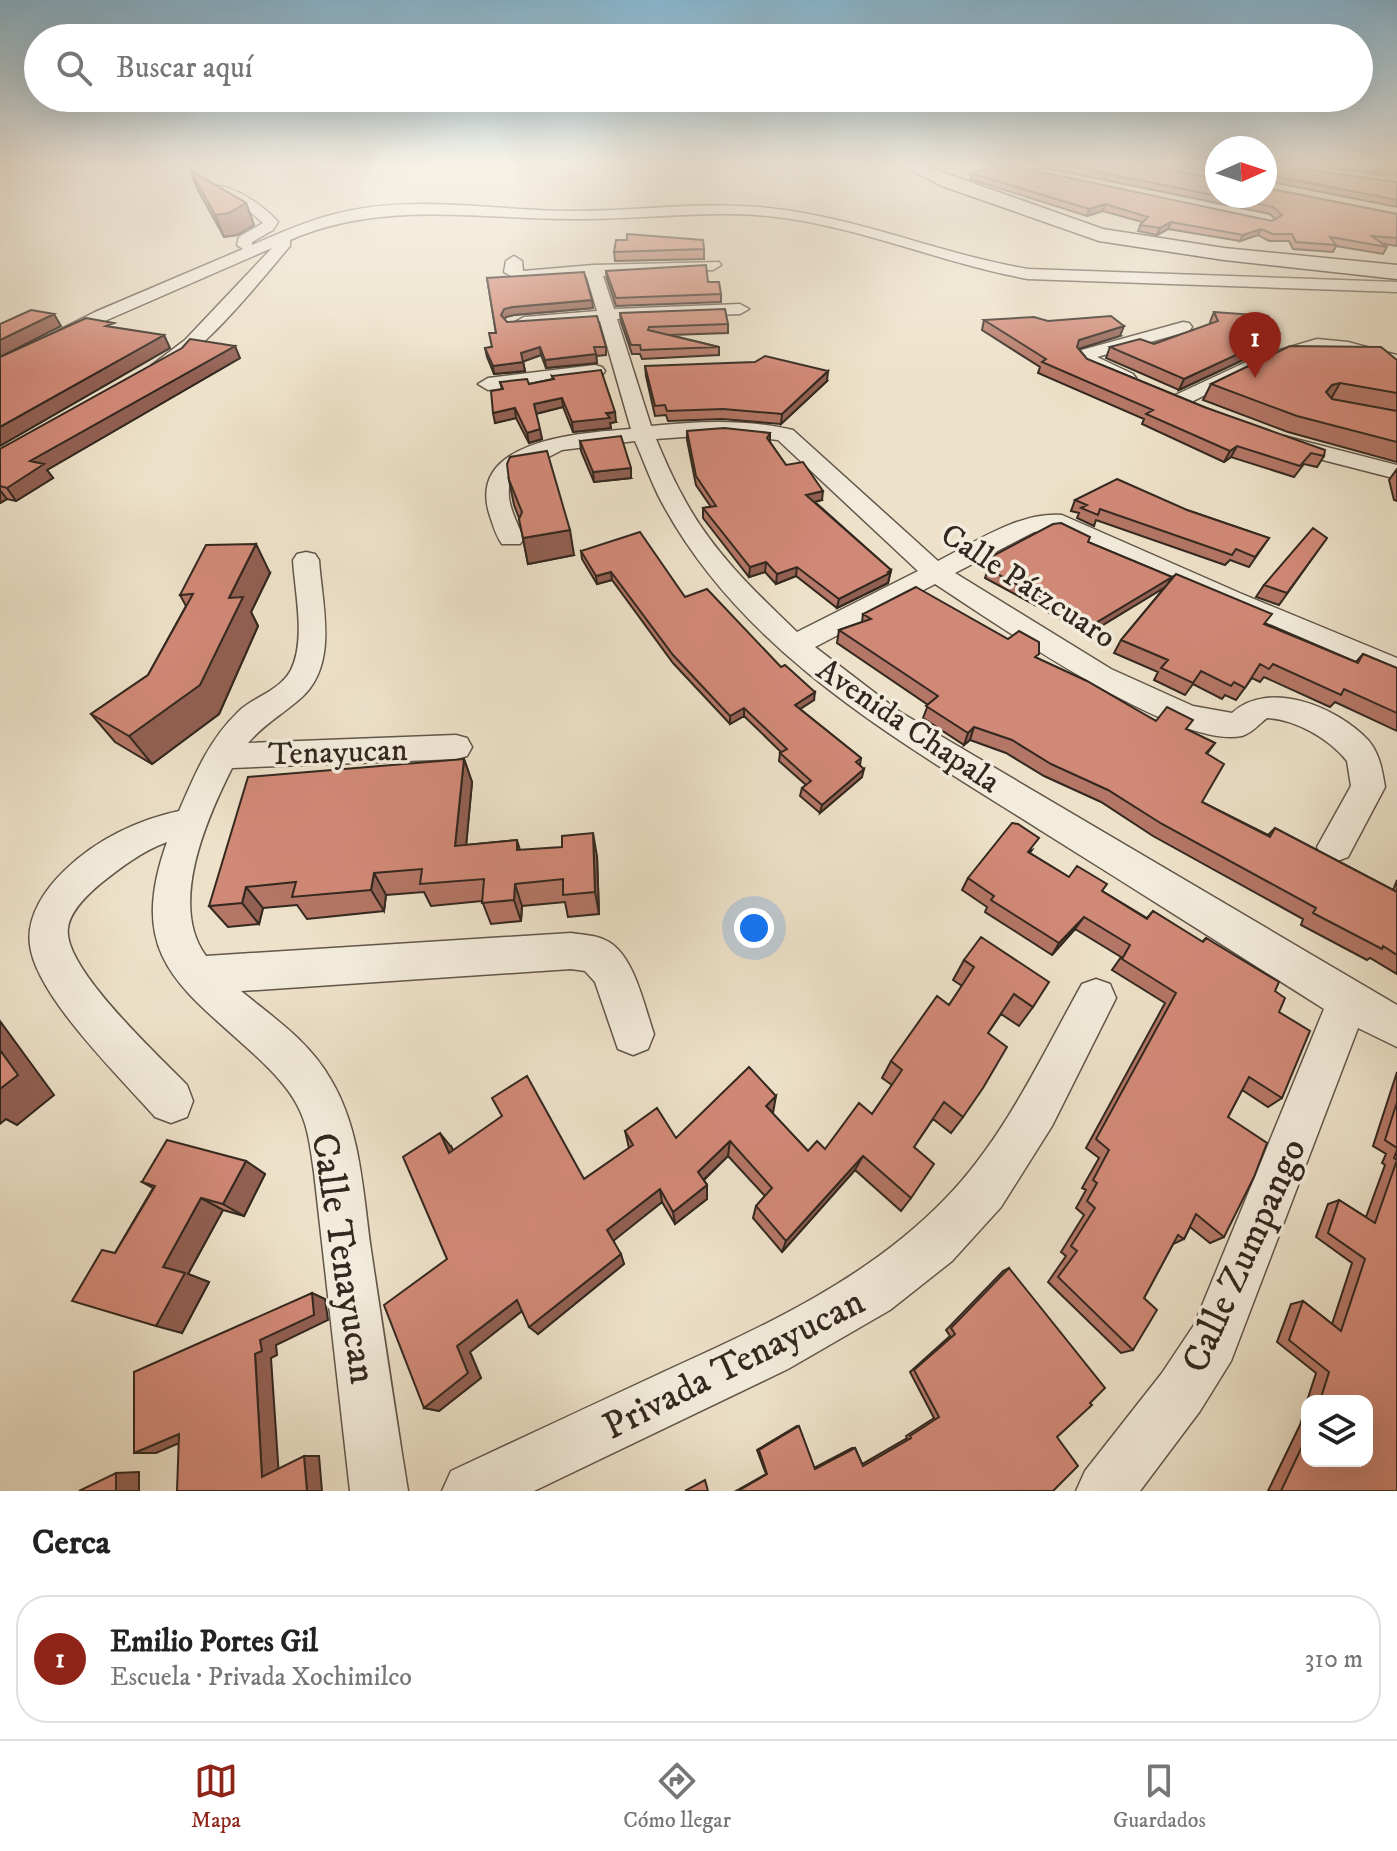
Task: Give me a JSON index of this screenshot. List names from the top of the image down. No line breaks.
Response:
{"streets":{"street":["Calle Pátzcuaro","Avenida Chapala","Tenayucan","Calle Zumpango","Calle Tenayucan","Privada Tenayucan"]},"crossings":[["Calle Pátzcuaro","Avenida Chapala"],["Avenida Chapala","Calle Zumpango"],["Tenayucan","Calle Tenayucan"]],"north":"right","page":{"search":"Buscar aquí","pins":"1","heading":"Cerca","list":[{"mark":"1","name":"Emilio Portes Gil","note":"Escuela · Privada Xochimilco","value":"310 m"}],"nav":["Mapa","Cómo llegar","Guardados"]}}
